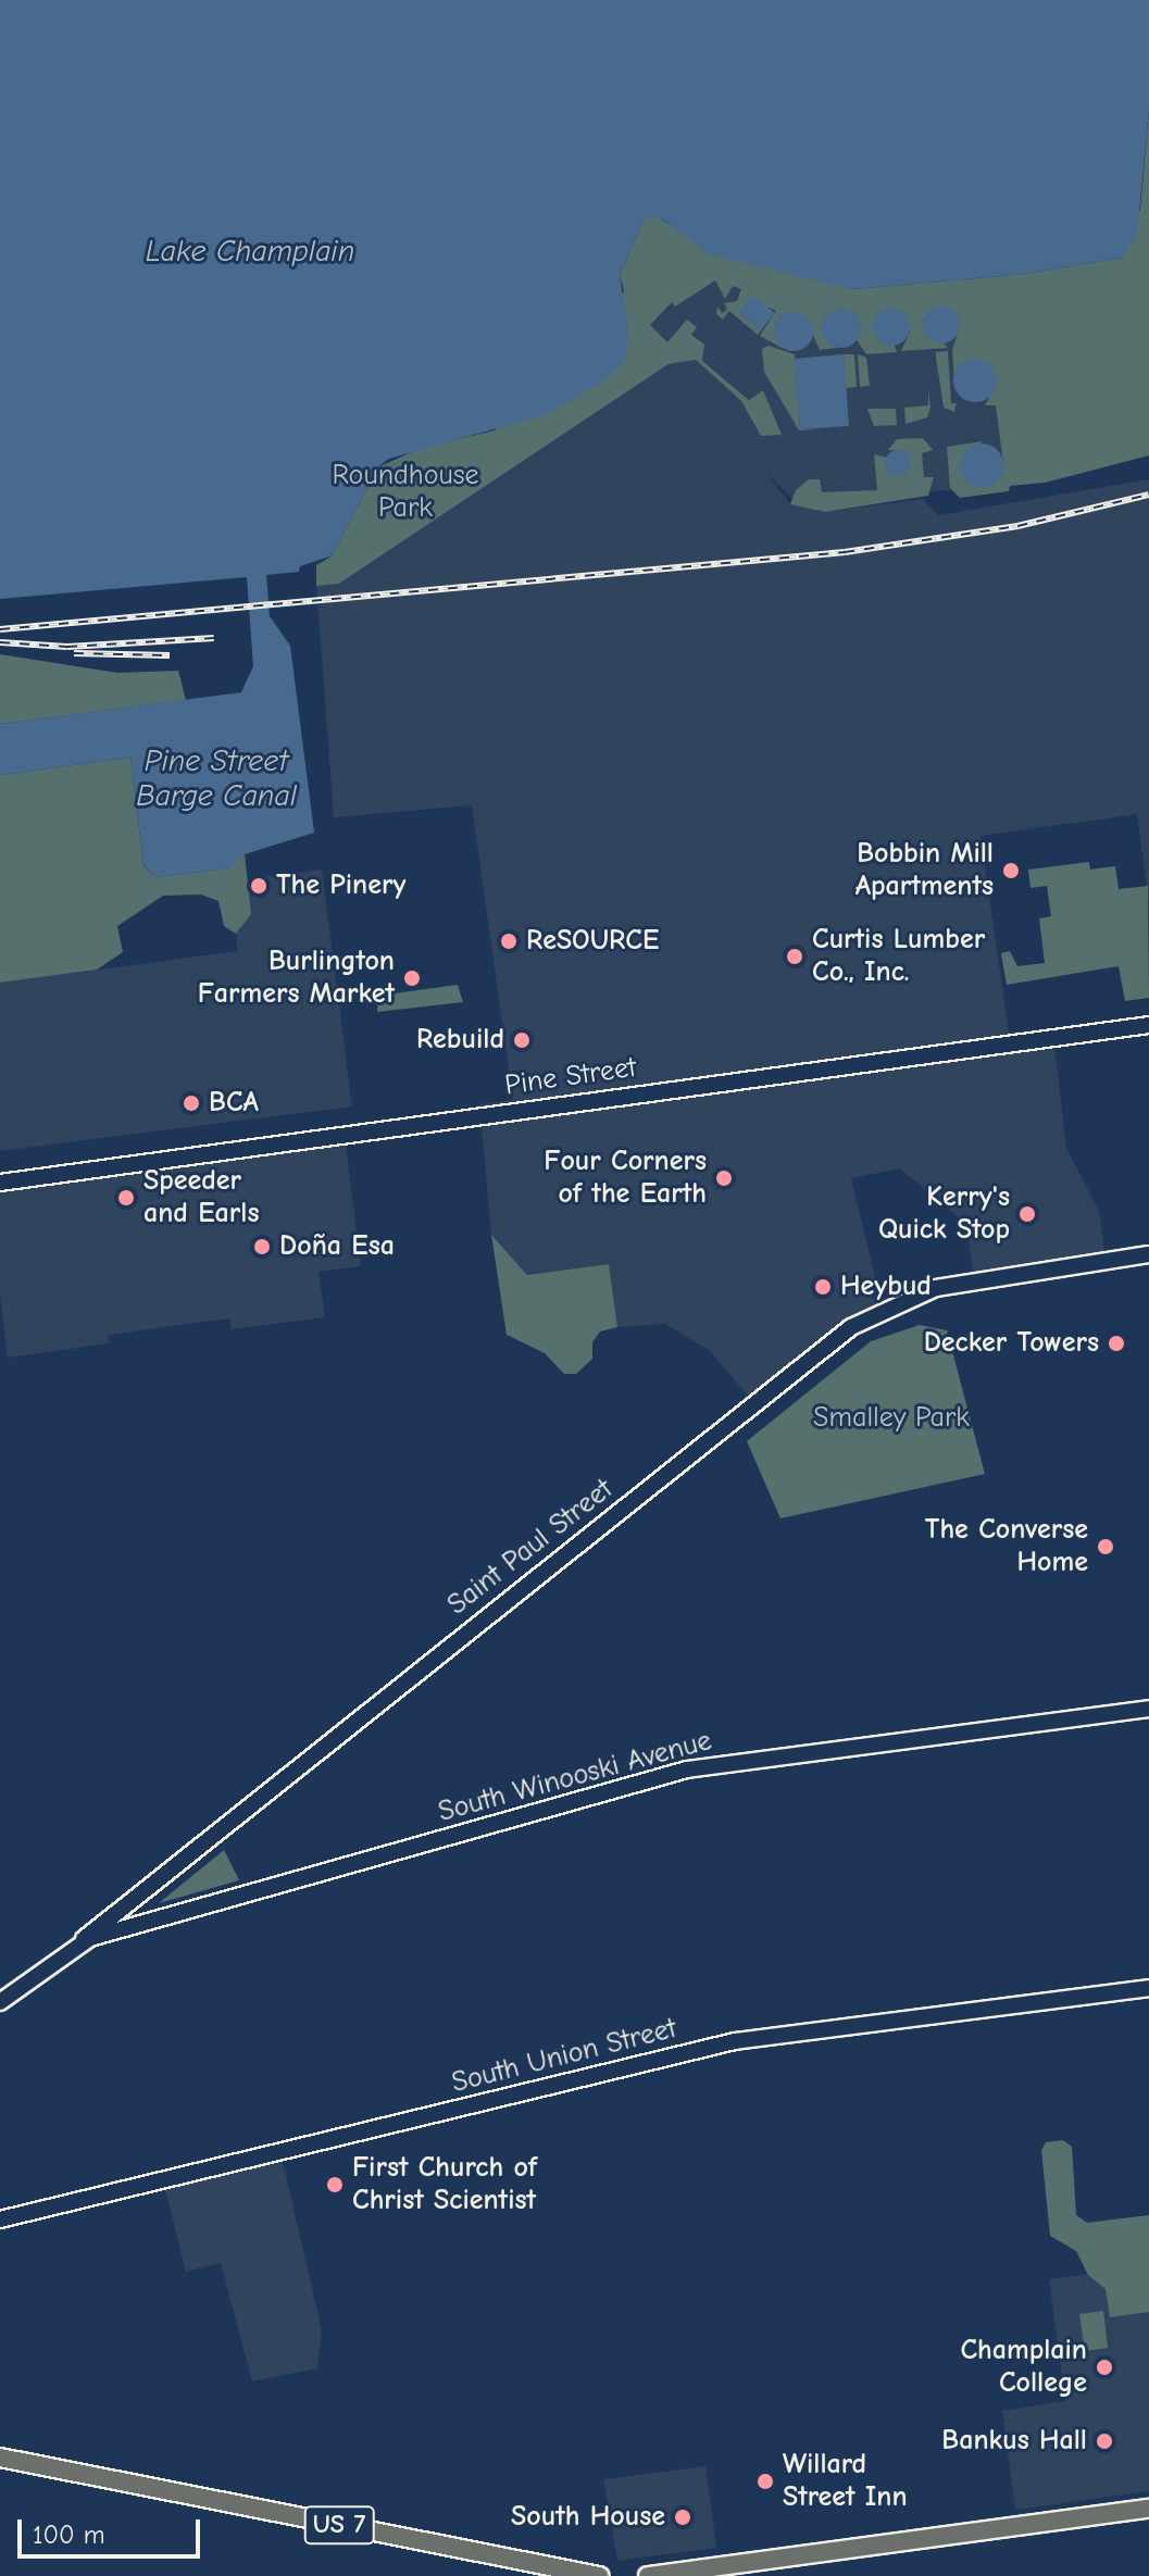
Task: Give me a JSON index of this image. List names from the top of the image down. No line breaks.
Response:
{"streets":{"main road":["Pine Street","Saint Paul Street","South Winooski Avenue","South Union Street","US 7"]},"crossings":[["Saint Paul Street","South Winooski Avenue"]],"water":["Lake Champlain","Pine Street Barge Canal"],"parks":["Roundhouse Park","Smalley Park"],"places":["Bobbin Mill Apartments","The Pinery","ReSOURCE","Curtis Lumber Co., Inc.","Burlington Farmers Market","Rebuild","BCA","Four Corners of the Earth","Speeder and Earls","Kerry's Quick Stop","Doña Esa","Heybud","Decker Towers","The Converse Home","First Church of Christ Scientist","Champlain College","Bankus Hall","Willard Street Inn","South House"],"scale_bar":"100 m"}
